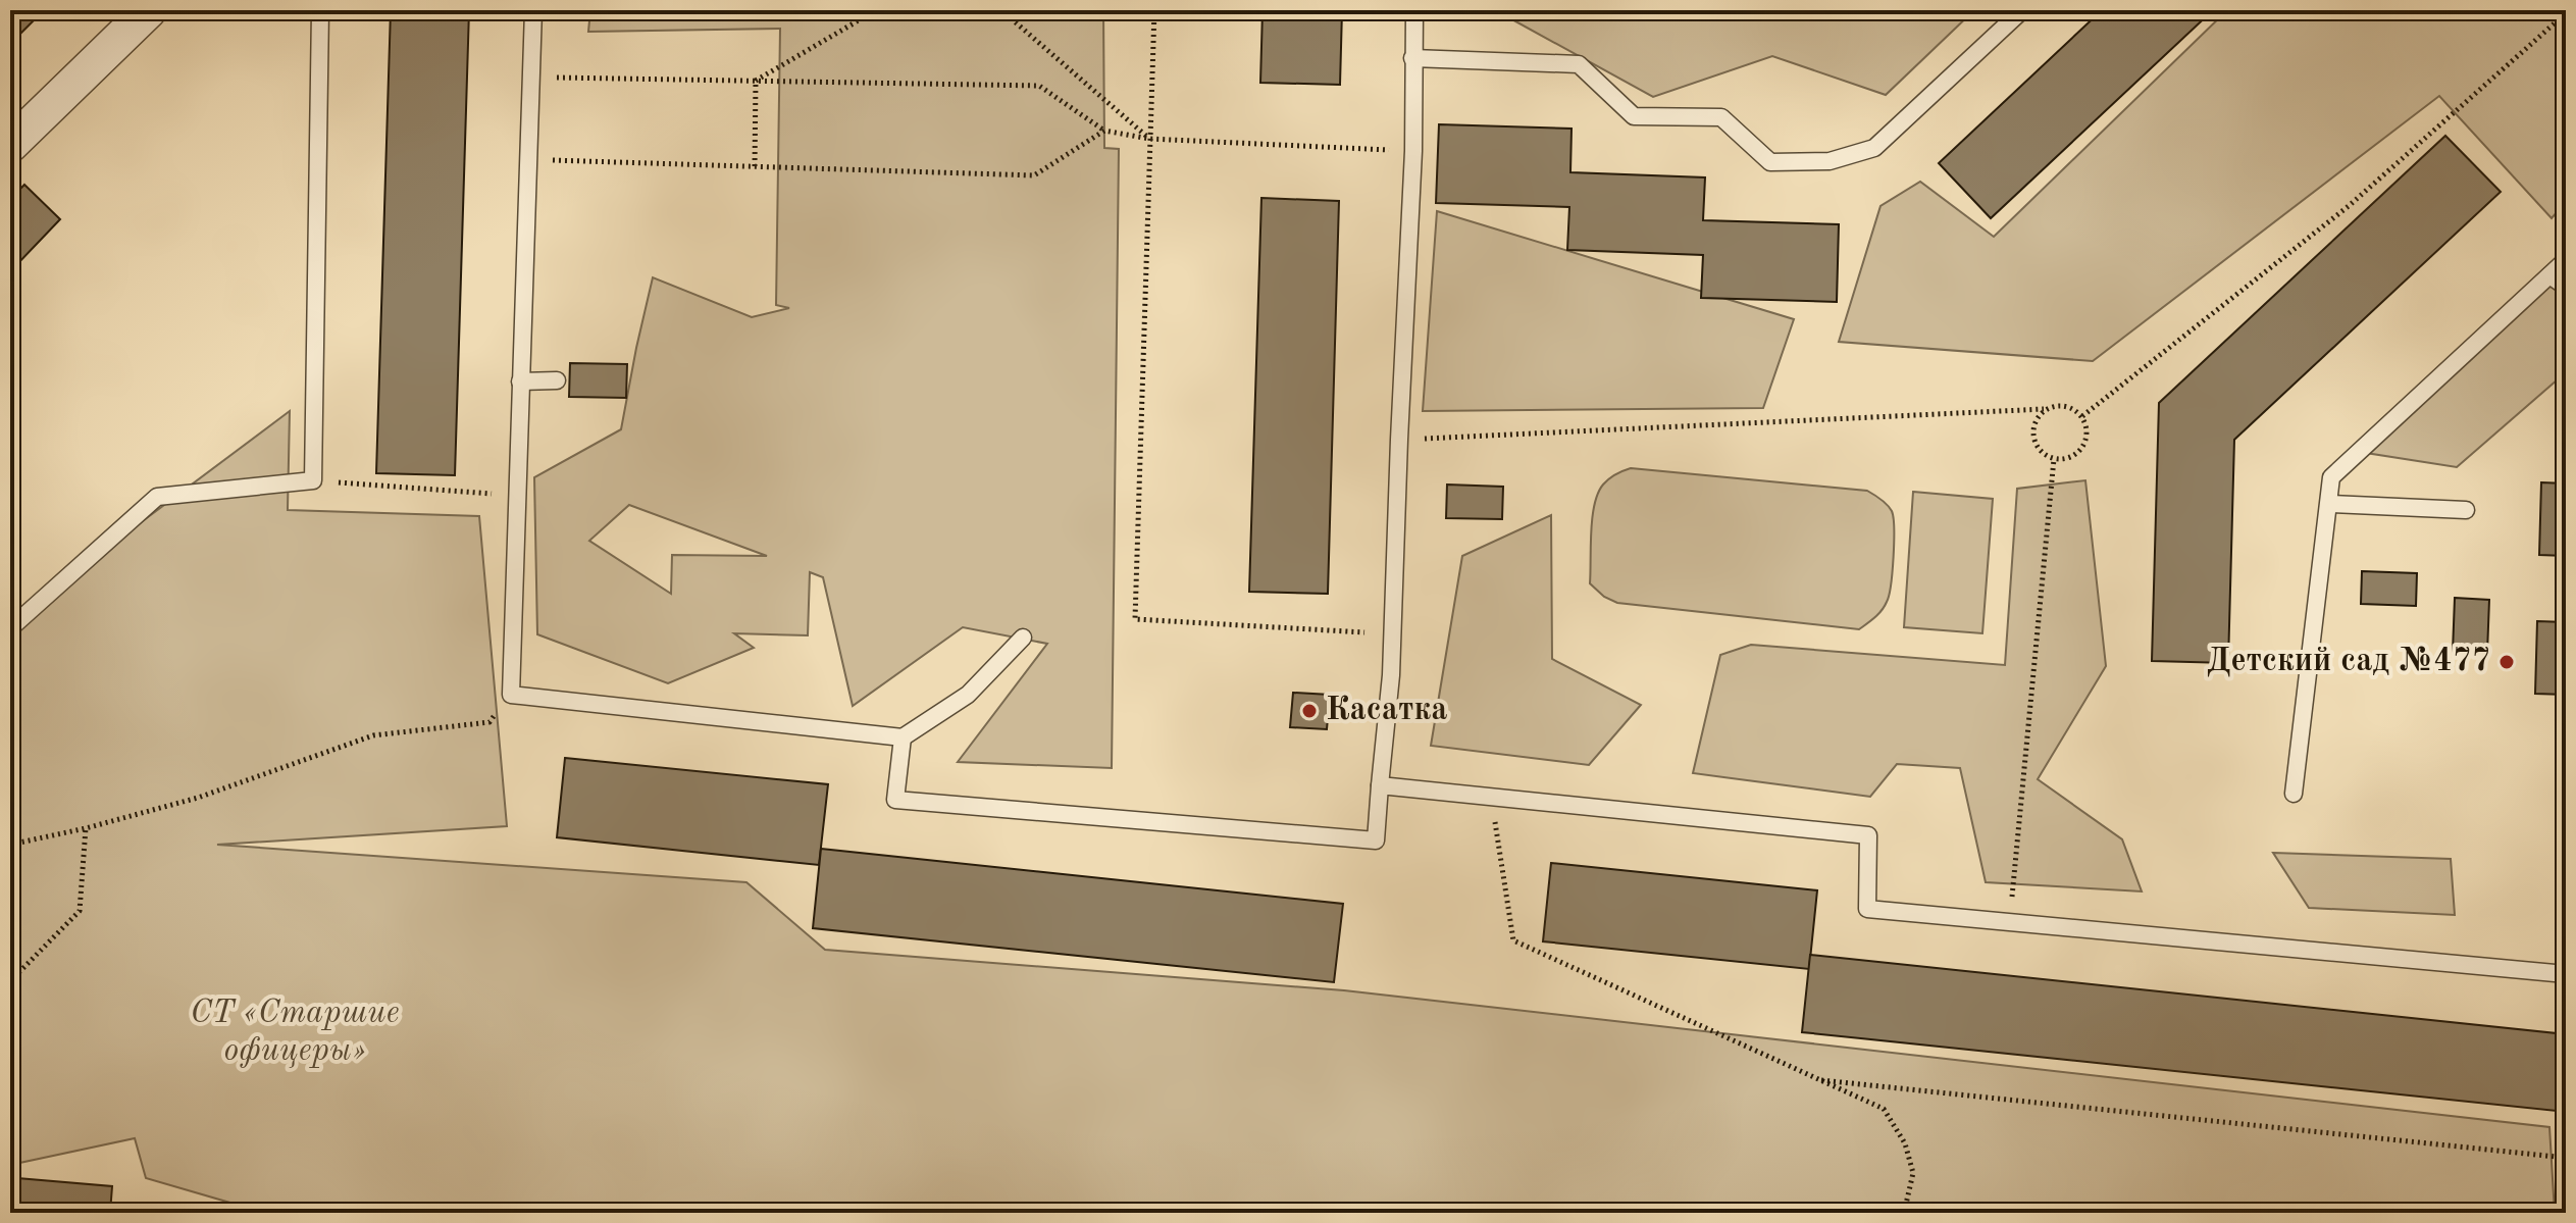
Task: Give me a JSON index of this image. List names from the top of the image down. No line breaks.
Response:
{"parks":["СТ «Старшие офицеры»"],"places":["Детский сад №477","Касатка"]}
